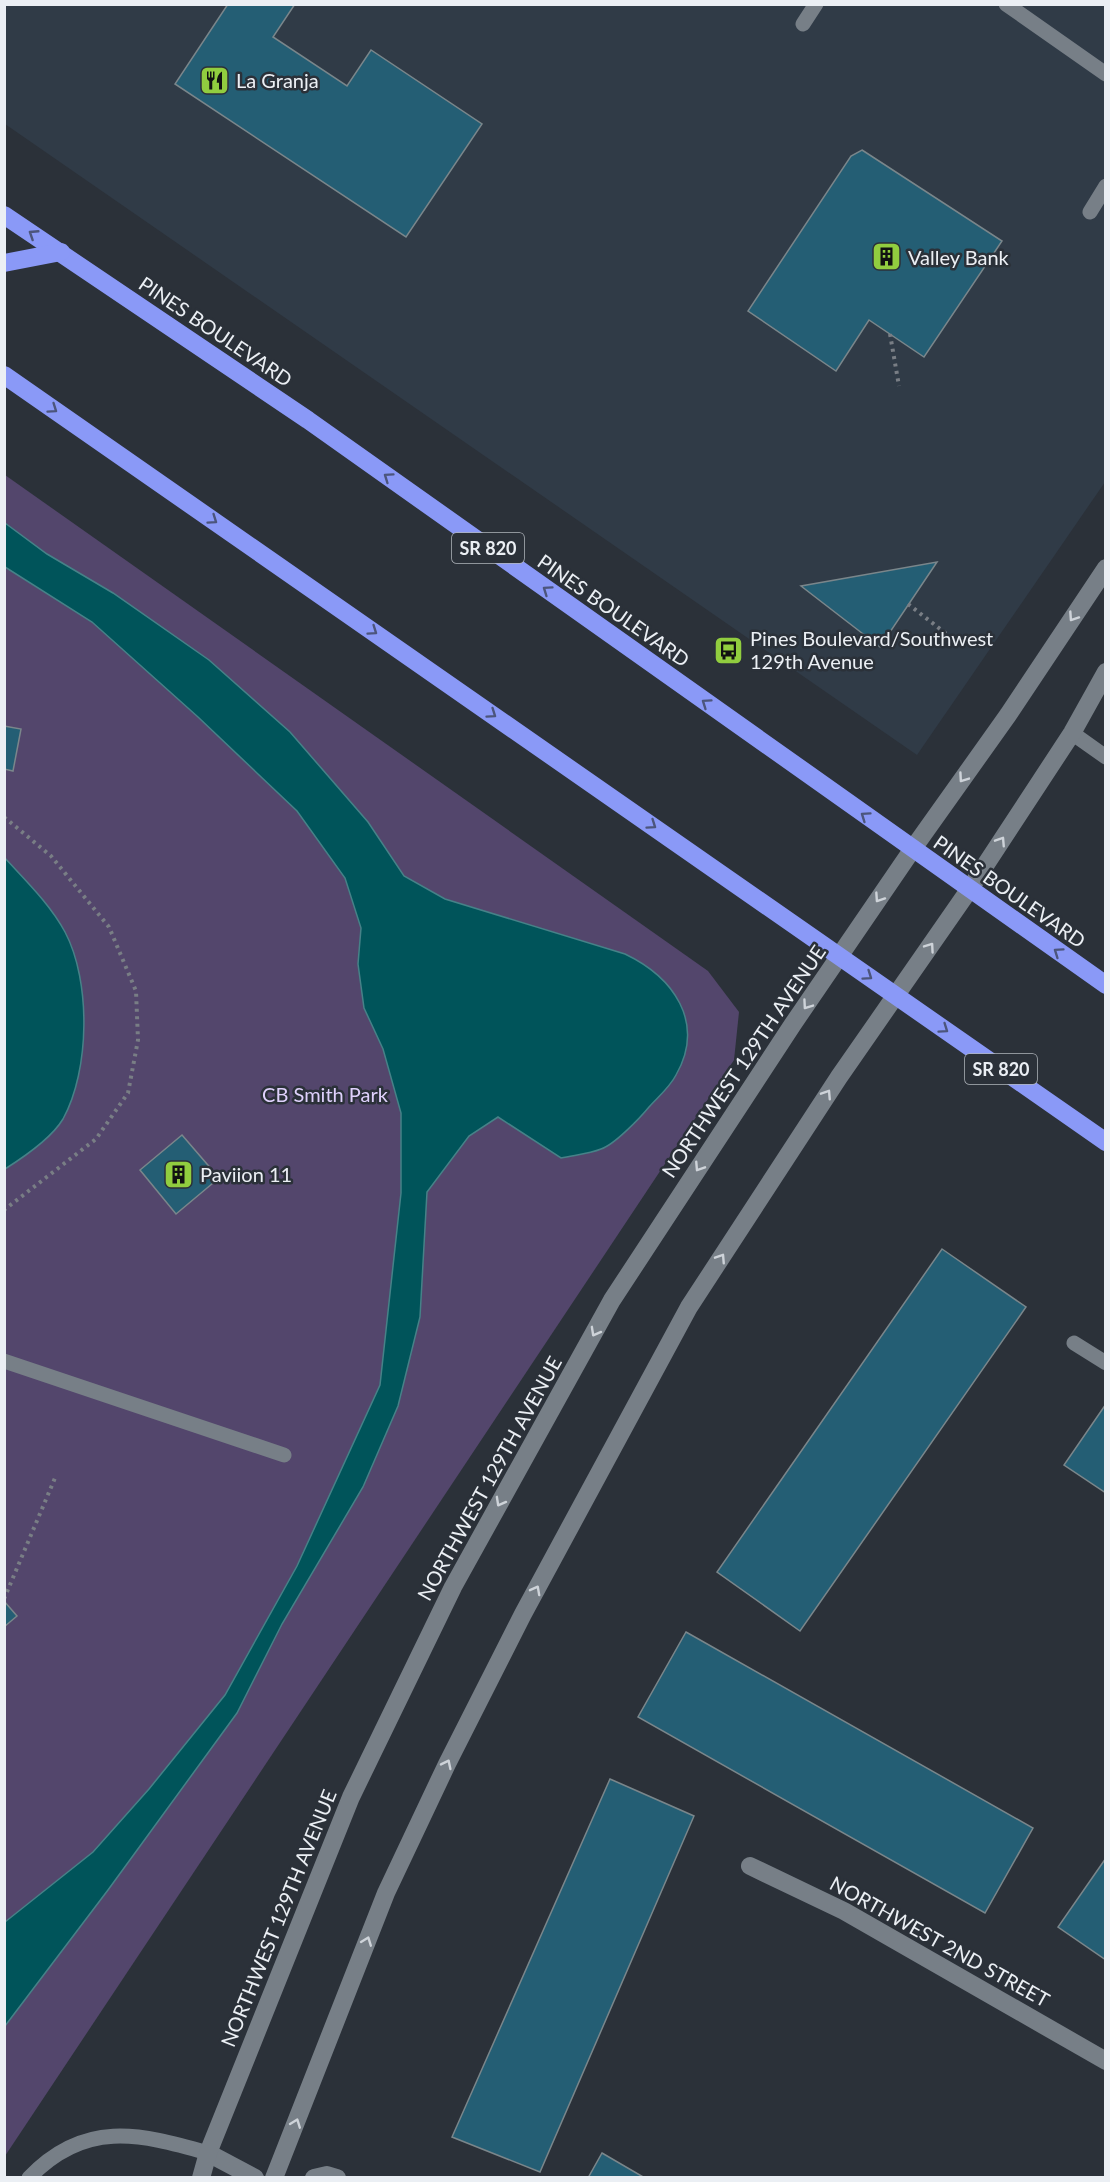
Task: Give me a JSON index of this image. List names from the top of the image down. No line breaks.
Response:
{"streets":{"highway":["PINES BOULEVARD","SR 820"],"street":["NORTHWEST 129TH AVENUE","NORTHWEST 2ND STREET"]},"crossings":[["PINES BOULEVARD","NORTHWEST 129TH AVENUE"],["SR 820","NORTHWEST 129TH AVENUE"]],"parks":["CB Smith Park"],"places":{"restaurant":["La Granja"],"building":["Valley Bank","Paviion 11"],"bus stop":["Pines Boulevard/Southwest 129th Avenue"]}}
